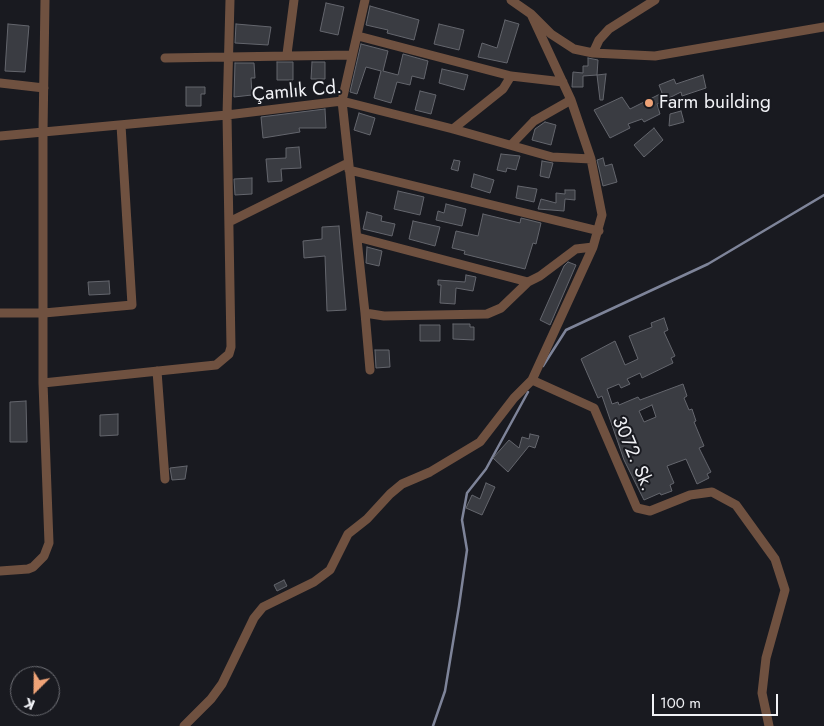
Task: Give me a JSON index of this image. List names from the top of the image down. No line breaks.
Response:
{"streets":{"street":["Çamlık Cd.","3072. Sk."]},"places":["Farm building"],"scale_bar":"100 m","north":"bottom left"}
